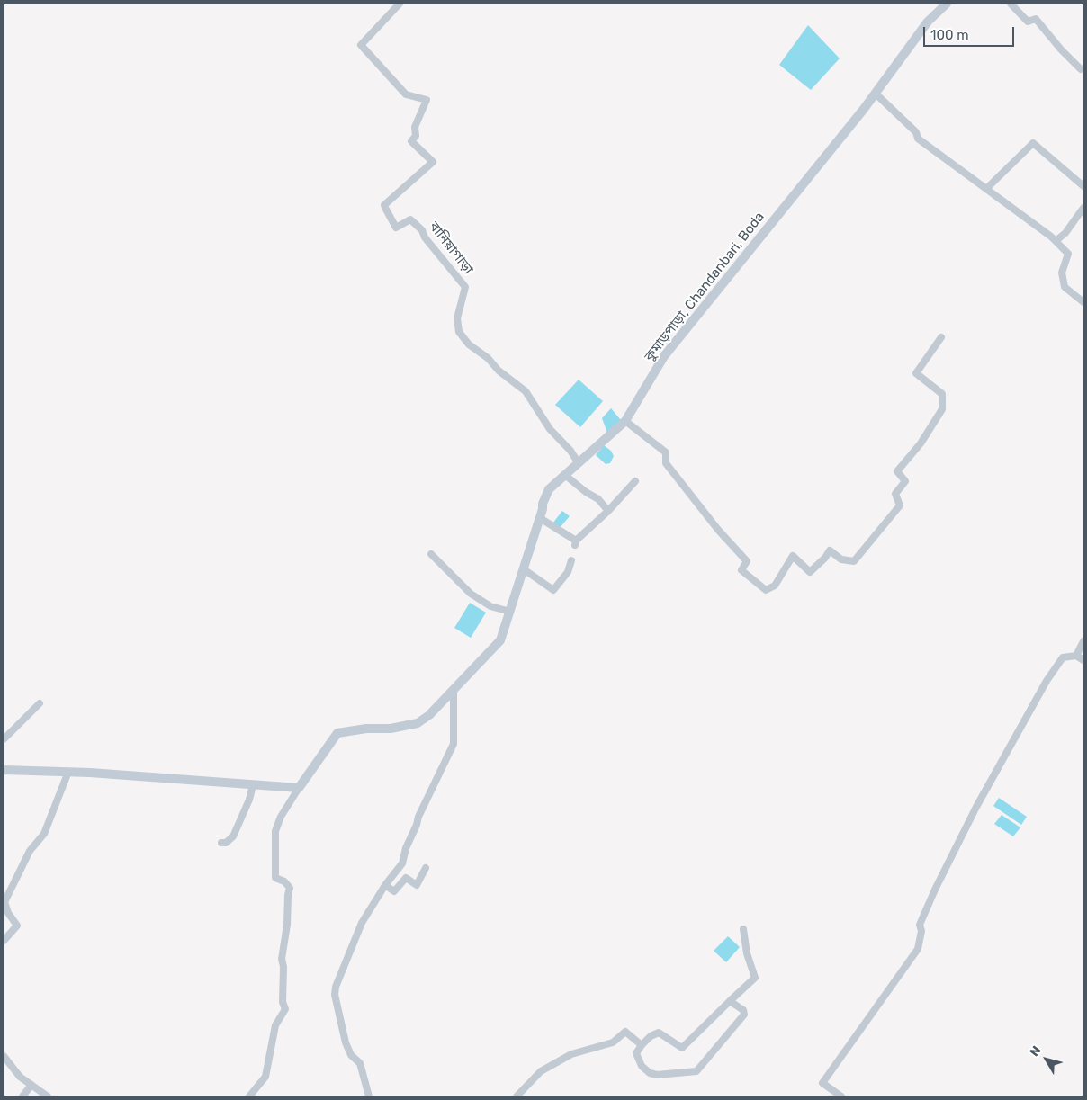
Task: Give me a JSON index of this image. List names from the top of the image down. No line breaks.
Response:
{"streets":{"street":["বানিয়াপাড়া","কুমাড়পাড়া, Chandanbari, Boda"]},"crossings":[["বানিয়াপাড়া","কুমাড়পাড়া, Chandanbari, Boda"]],"scale_bar":"100 m","north":"top left"}
